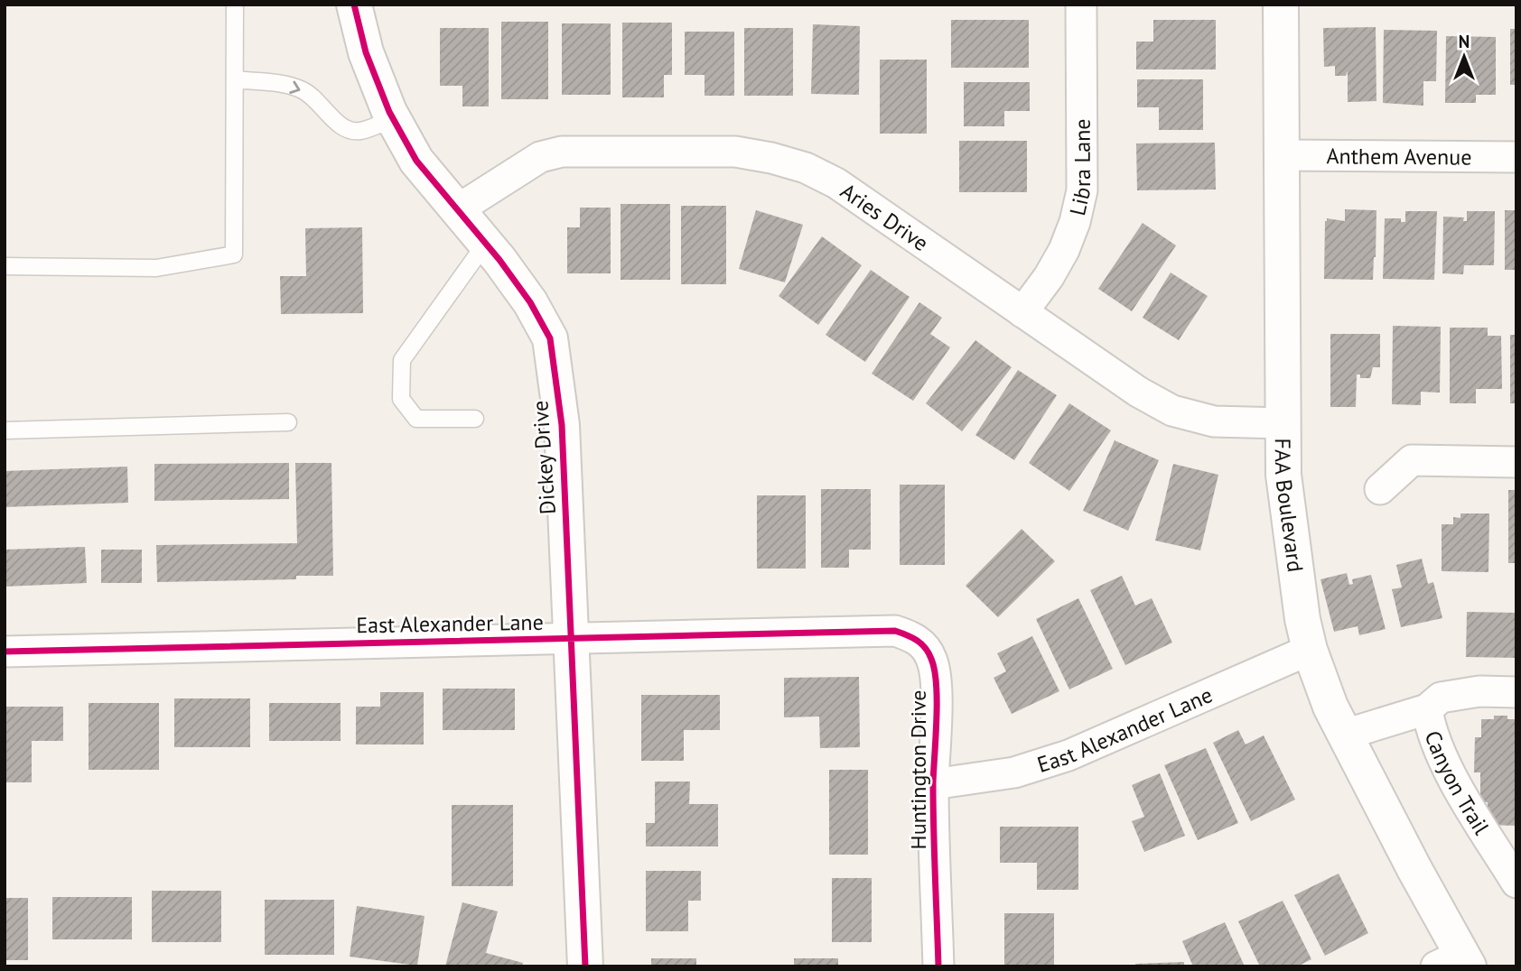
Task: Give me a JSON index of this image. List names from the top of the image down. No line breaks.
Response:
{"streets":{"street":["Anthem Avenue","Libra Lane","Aries Drive","Dickey Drive","FAA Boulevard","East Alexander Lane","Huntington Drive","Canyon Trail"]},"crossings":[["Anthem Avenue","FAA Boulevard"],["Libra Lane","Aries Drive"],["Aries Drive","Dickey Drive"],["Aries Drive","FAA Boulevard"],["Dickey Drive","East Alexander Lane"],["FAA Boulevard","East Alexander Lane"],["FAA Boulevard","Canyon Trail"],["East Alexander Lane","Huntington Drive"]],"north":"top"}
